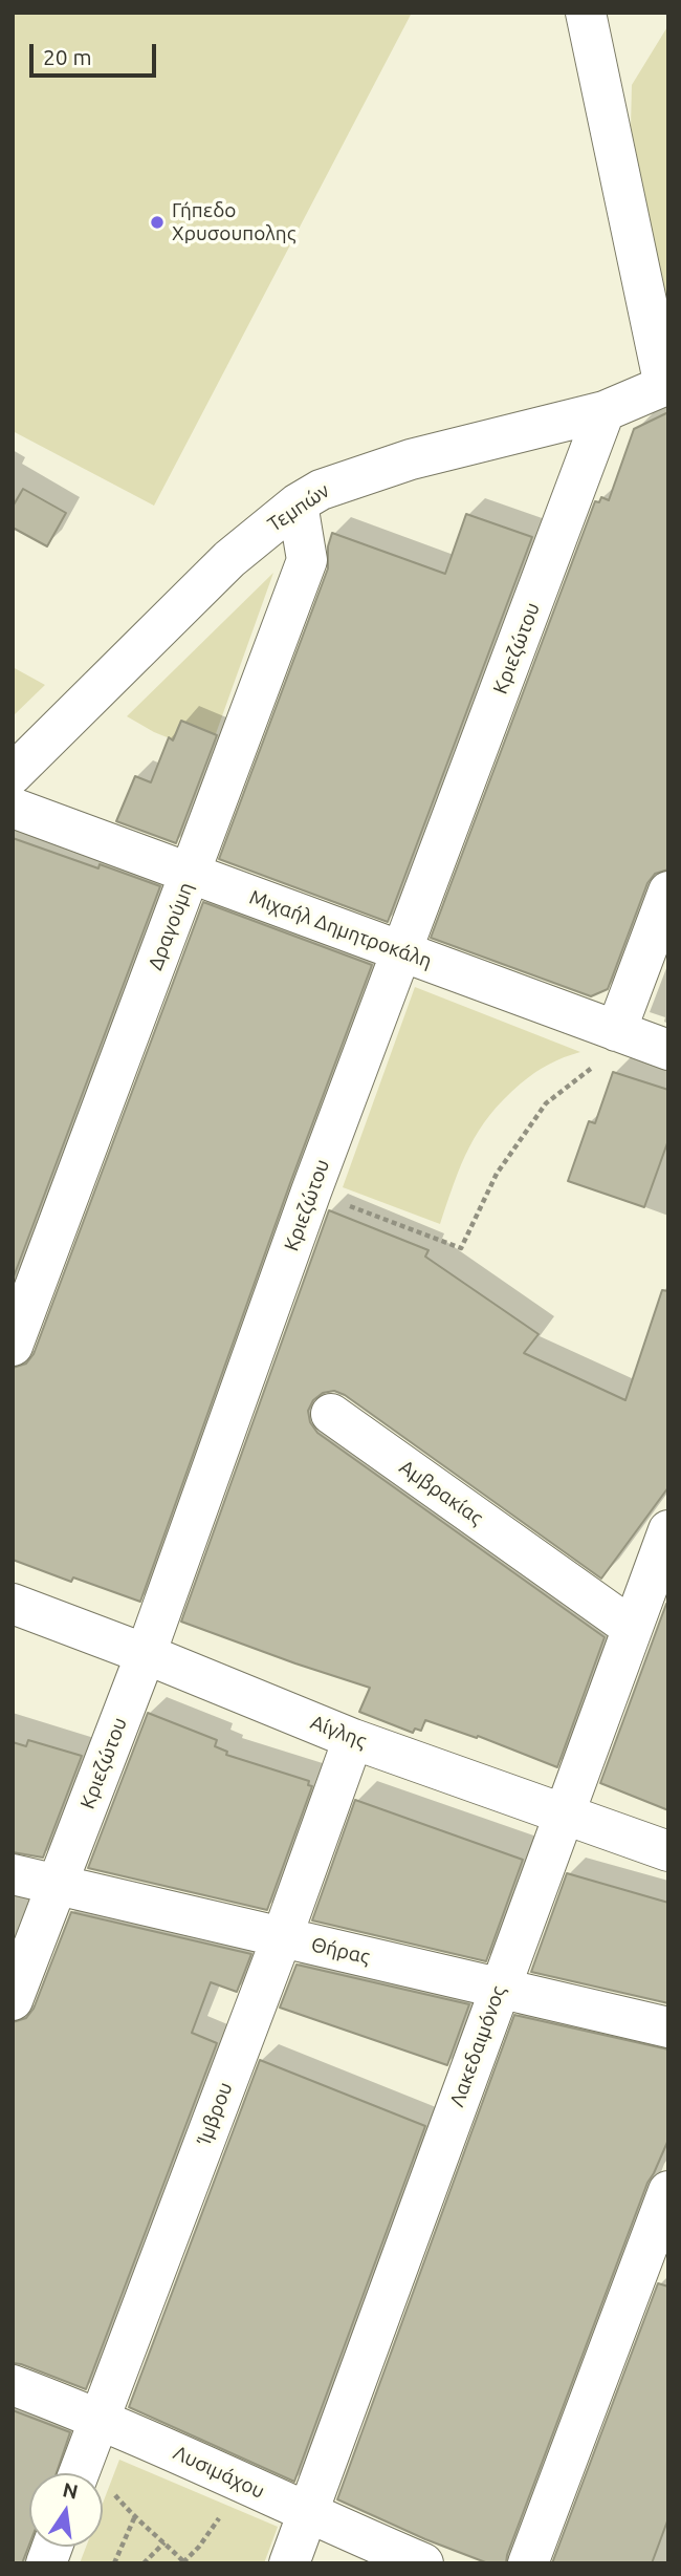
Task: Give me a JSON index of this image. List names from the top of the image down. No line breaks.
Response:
{"streets":{"street":["Τεμπών","Κριεζώτου","Δραγούμη","Μιχαήλ Δημητροκάλη","Αμβρακίας","Αίγλης","Θήρας","Λακεδαιμόνος","Ίμβρου","Λυσιμάχου"]},"crossings":[["Τεμπών","Κριεζώτου"],["Τεμπών","Δραγούμη"],["Κριεζώτου","Μιχαήλ Δημητροκάλη"],["Κριεζώτου","Αίγλης"],["Κριεζώτου","Θήρας"],["Δραγούμη","Μιχαήλ Δημητροκάλη"],["Αμβρακίας","Λακεδαιμόνος"],["Αίγλης","Λακεδαιμόνος"],["Αίγλης","Ίμβρου"],["Θήρας","Λακεδαιμόνος"],["Θήρας","Ίμβρου"],["Λακεδαιμόνος","Λυσιμάχου"],["Ίμβρου","Λυσιμάχου"]],"places":["Γήπεδο Χρυσουπολης"],"scale_bar":"20 m","north":"top"}
